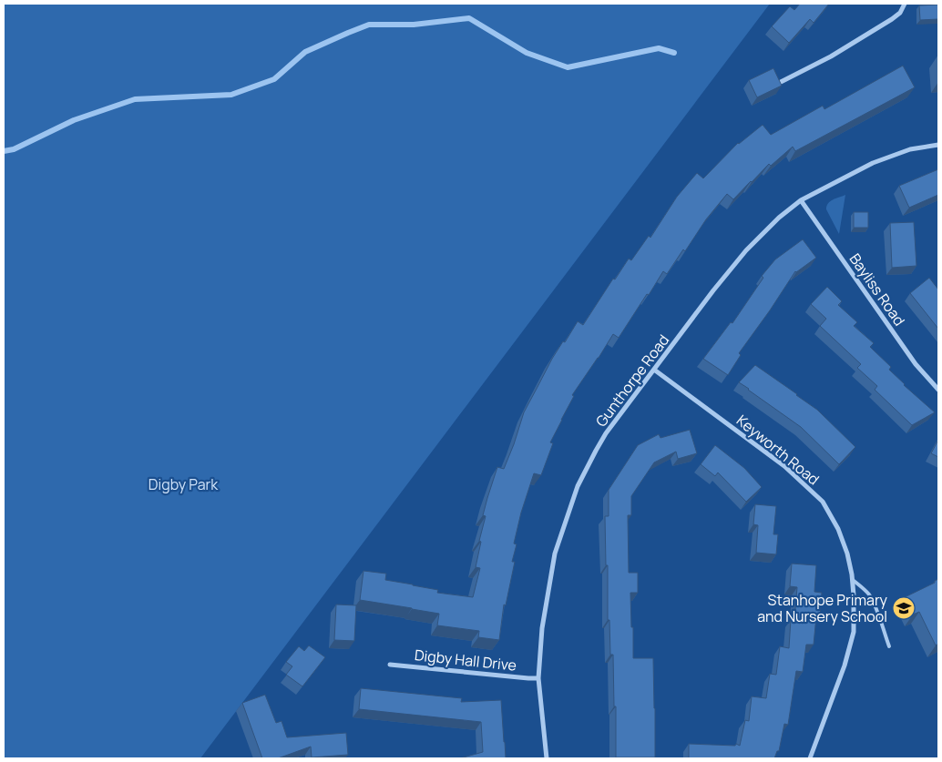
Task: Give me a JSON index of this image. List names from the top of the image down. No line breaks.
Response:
{"streets":{"street":["Bayliss Road","Gunthorpe Road","Keyworth Road","Digby Hall Drive"]},"crossings":[["Bayliss Road","Gunthorpe Road"],["Gunthorpe Road","Keyworth Road"],["Gunthorpe Road","Digby Hall Drive"]],"parks":["Digby Park"],"places":{"school or university":["Stanhope Primary and Nursery School"]}}
